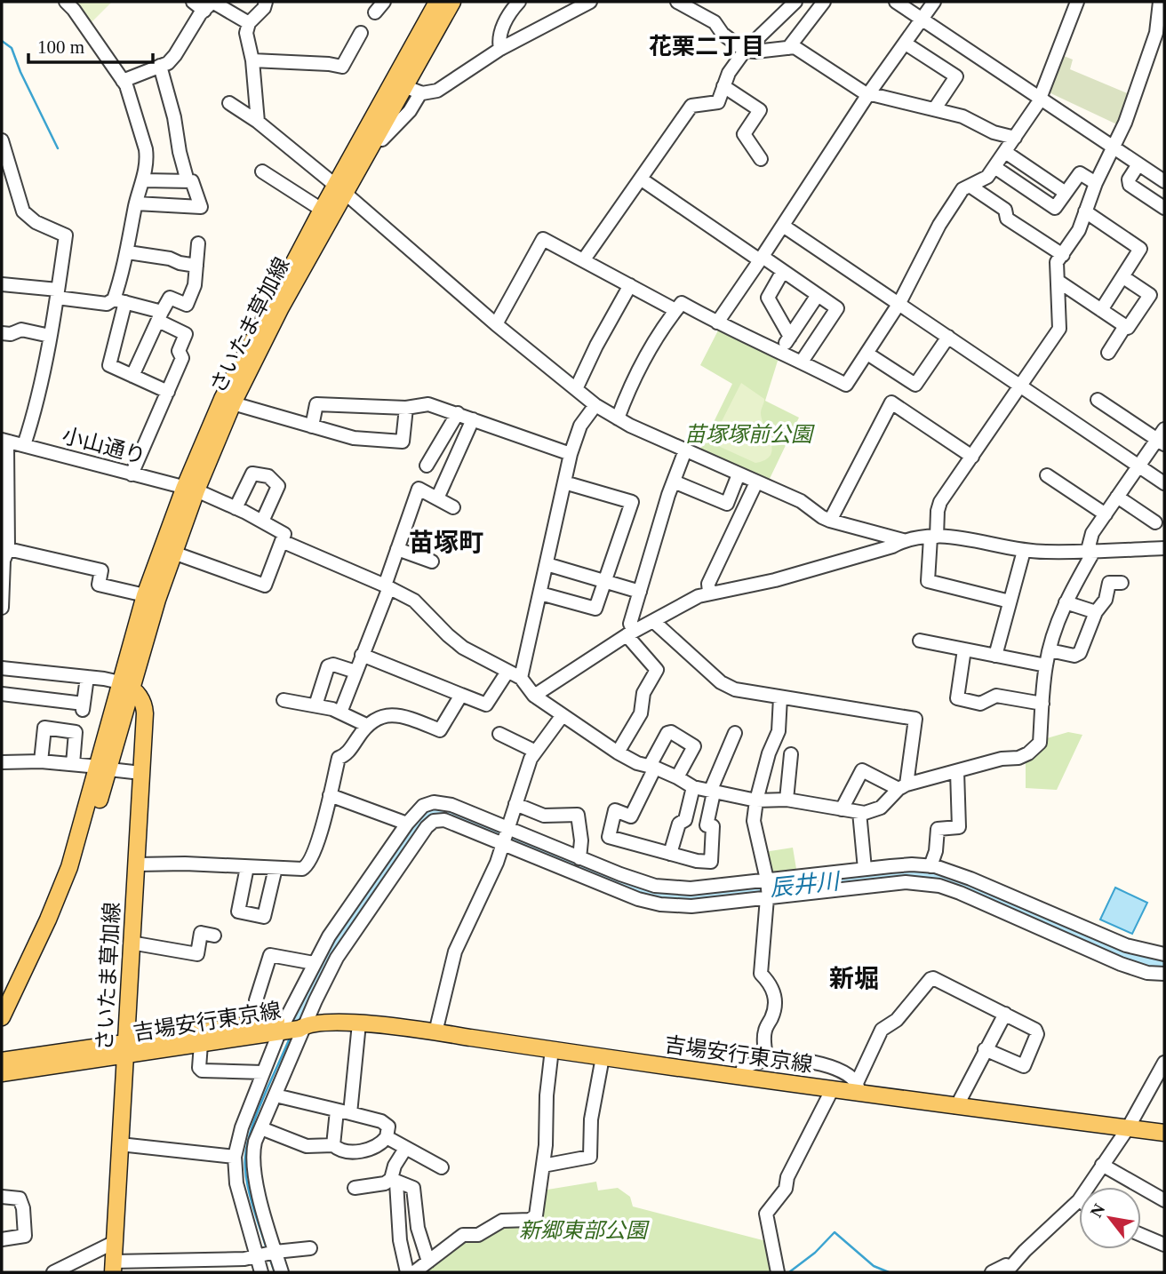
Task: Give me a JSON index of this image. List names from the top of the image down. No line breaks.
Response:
{"streets":{"main road":["さいたま草加線","吉場安行東京線"],"street":["小山通り"]},"crossings":[["さいたま草加線","小山通り"],["さいたま草加線","吉場安行東京線"]],"districts":["花栗二丁目","苗塚町","新堀"],"water":["辰井川"],"parks":["苗塚塚前公園","新郷東部公園"],"scale_bar":"100 m","north":"top left"}
